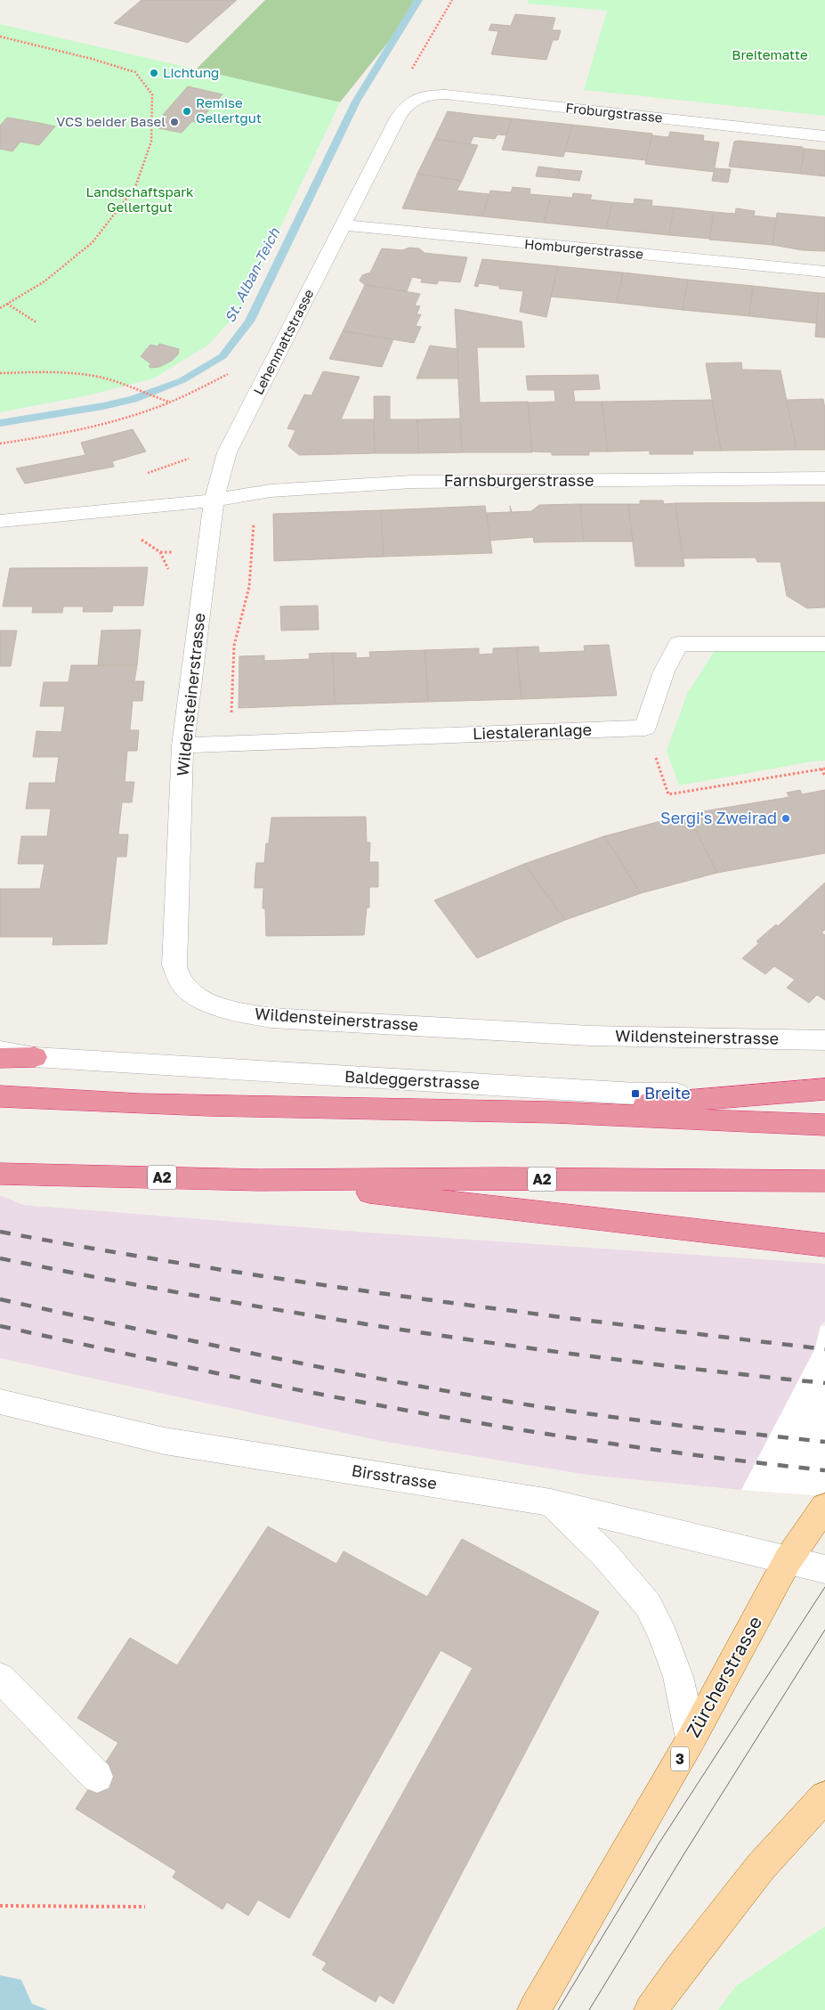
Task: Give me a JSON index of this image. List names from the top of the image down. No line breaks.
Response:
{"streets":{"highway":["A2"],"main road":["Zürcherstrasse","3"],"street":["Froburgstrasse","Homburgerstrasse","Lehenmattstrasse","Farnsburgerstrasse","Wildensteinerstrasse","Liestaleranlage","Baldeggerstrasse","Birsstrasse"]},"crossings":[["Froburgstrasse","Lehenmattstrasse"],["Homburgerstrasse","Lehenmattstrasse"],["Lehenmattstrasse","Farnsburgerstrasse"],["Lehenmattstrasse","Wildensteinerstrasse"],["Farnsburgerstrasse","Wildensteinerstrasse"],["Wildensteinerstrasse","Liestaleranlage"],["Birsstrasse","Zürcherstrasse"]],"water":["St. Alban-Teich"],"parks":["Breitematte","Landschaftspark Gellertgut"],"places":{"other":["Lichtung","Remise Gellertgut","VCS beider Basel","Sergi's Zweirad"],"transit":["Breite"]}}
